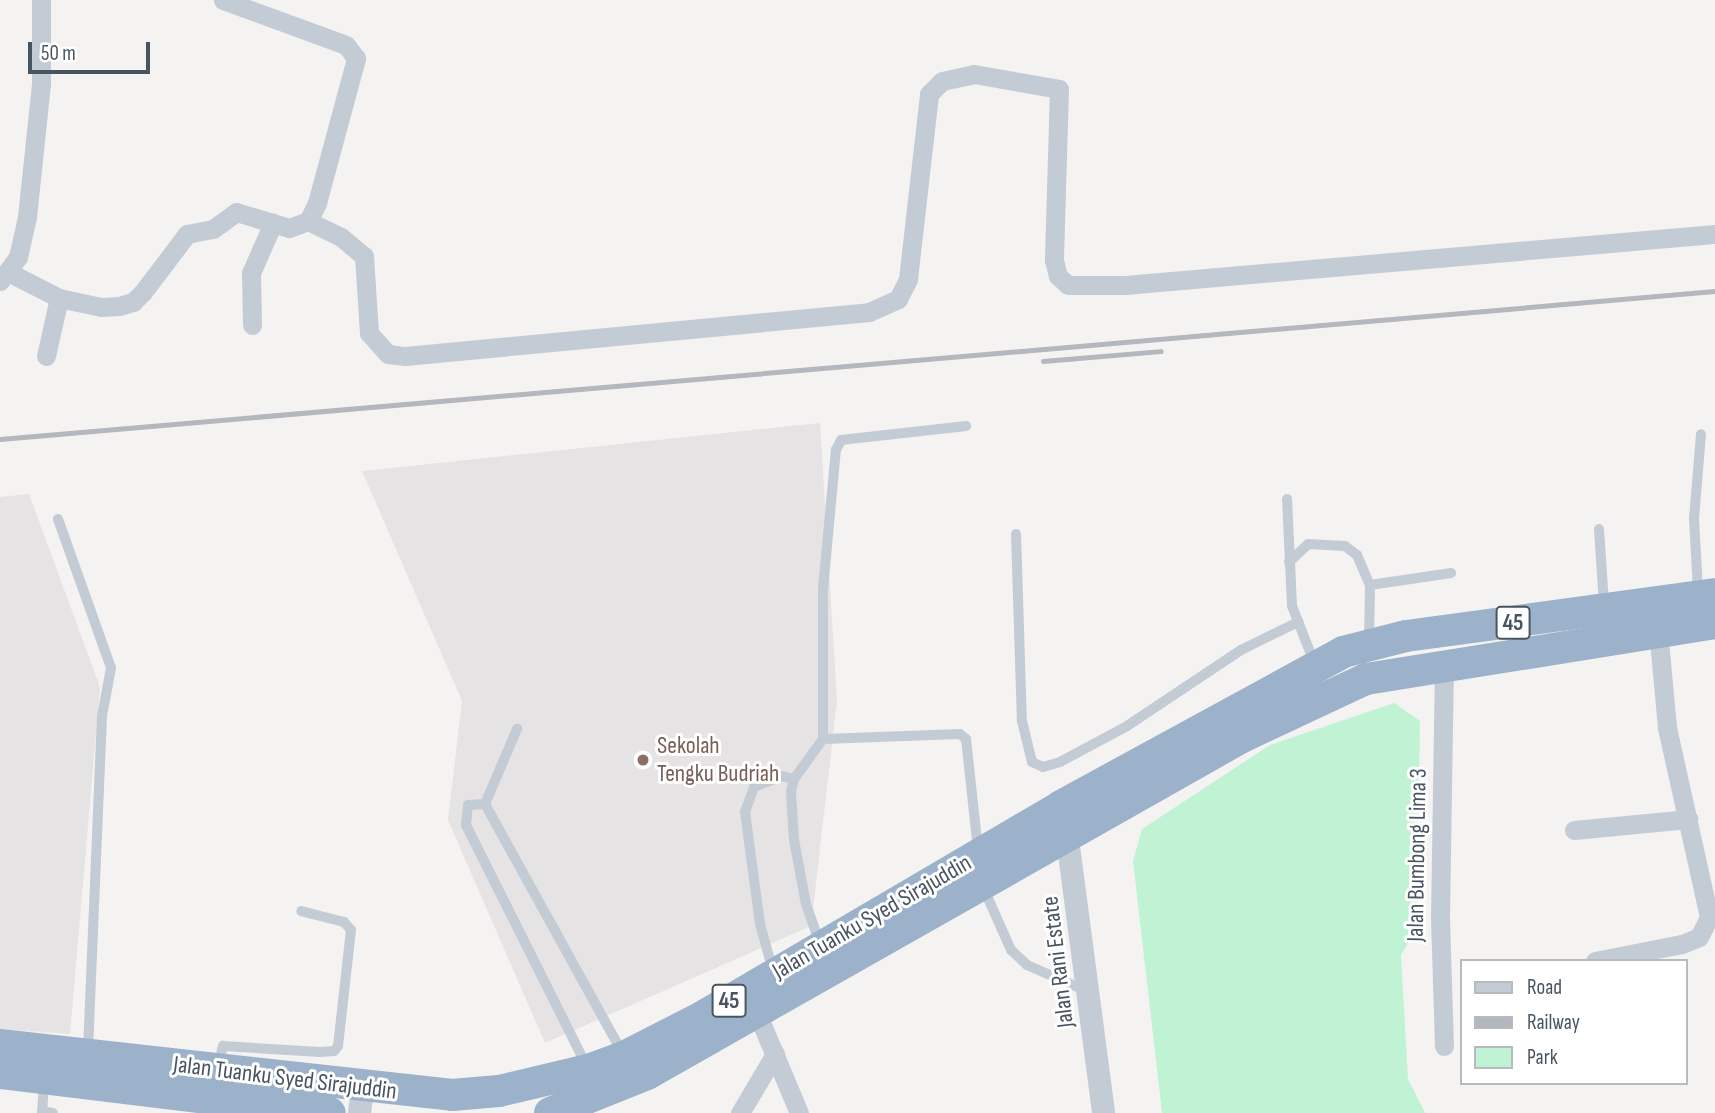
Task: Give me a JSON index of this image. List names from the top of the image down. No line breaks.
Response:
{"streets":{"highway":["45","Jalan Tuanku Syed Sirajuddin"],"street":["Jalan Bumbong Lima 3","Jalan Rani Estate"]},"crossings":[["Jalan Bumbong Lima 3","Jalan Tuanku Syed Sirajuddin"],["Jalan Tuanku Syed Sirajuddin","Jalan Rani Estate"]],"places":["Sekolah Tengku Budriah"],"legend":["Road","Railway","Park"],"scale_bar":"50 m"}
